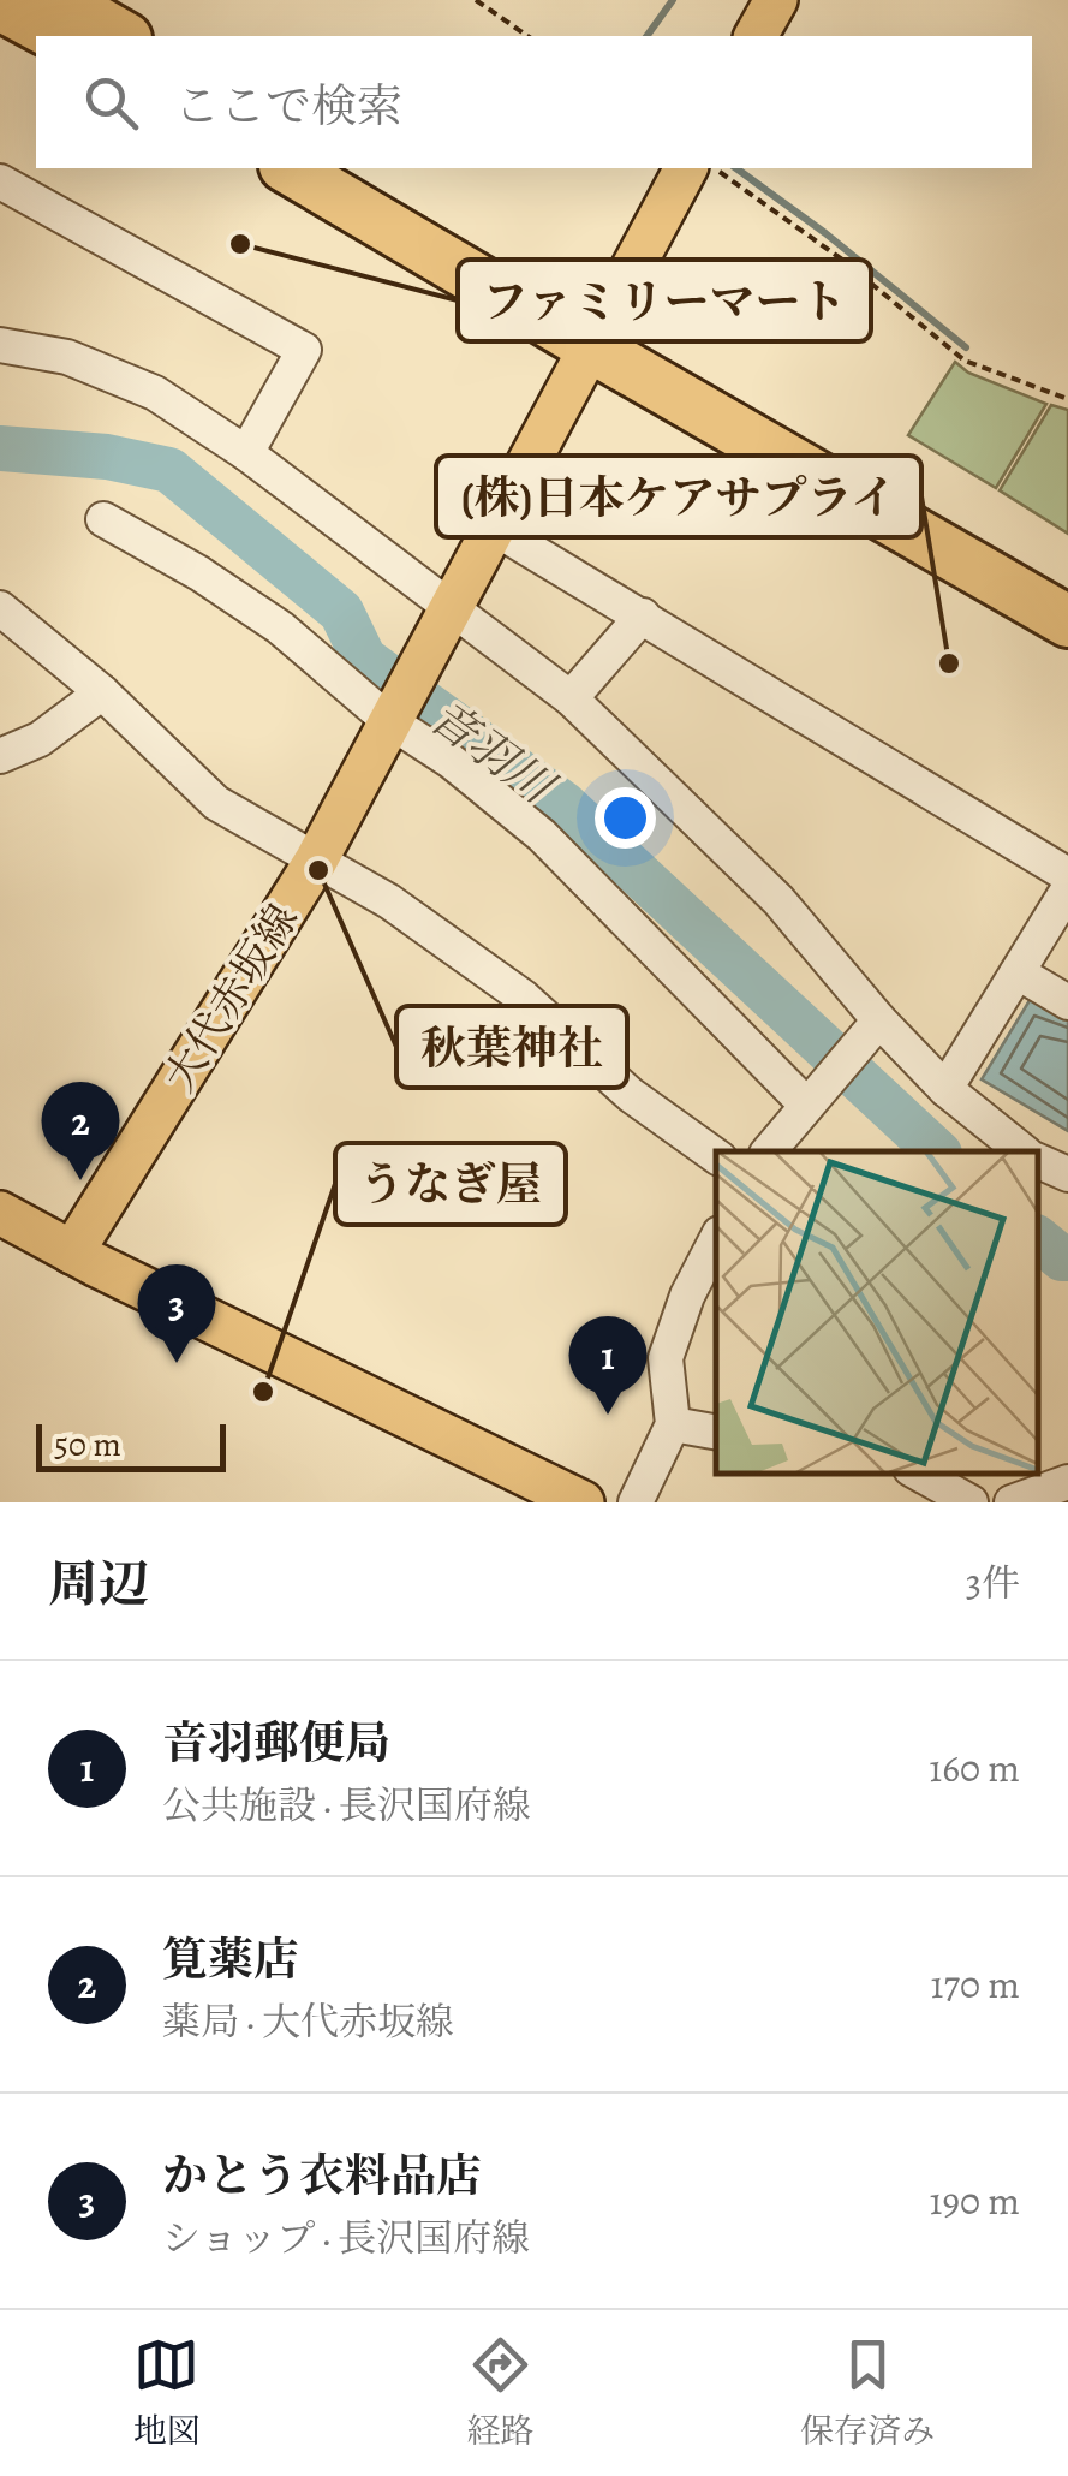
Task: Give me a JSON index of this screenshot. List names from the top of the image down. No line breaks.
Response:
{"streets":{"main road":["大代赤坂線"]},"water":["音羽川"],"places":["ファミリーマート","(株)日本ケアサプライ","秋葉神社","うなぎ屋"],"scale_bar":"50 m","page":{"search":"ここで検索","pins":["2","3","1"],"scale":"50 m","heading":["周辺","3件"],"list":[{"mark":"1","name":"音羽郵便局","note":"公共施設 · 長沢国府線","value":"160 m"},{"mark":"2","name":"筧薬店","note":"薬局 · 大代赤坂線","value":"170 m"},{"mark":"3","name":"かとう衣料品店","note":"ショップ · 長沢国府線","value":"190 m"}],"nav":["地図","経路","保存済み"]}}
